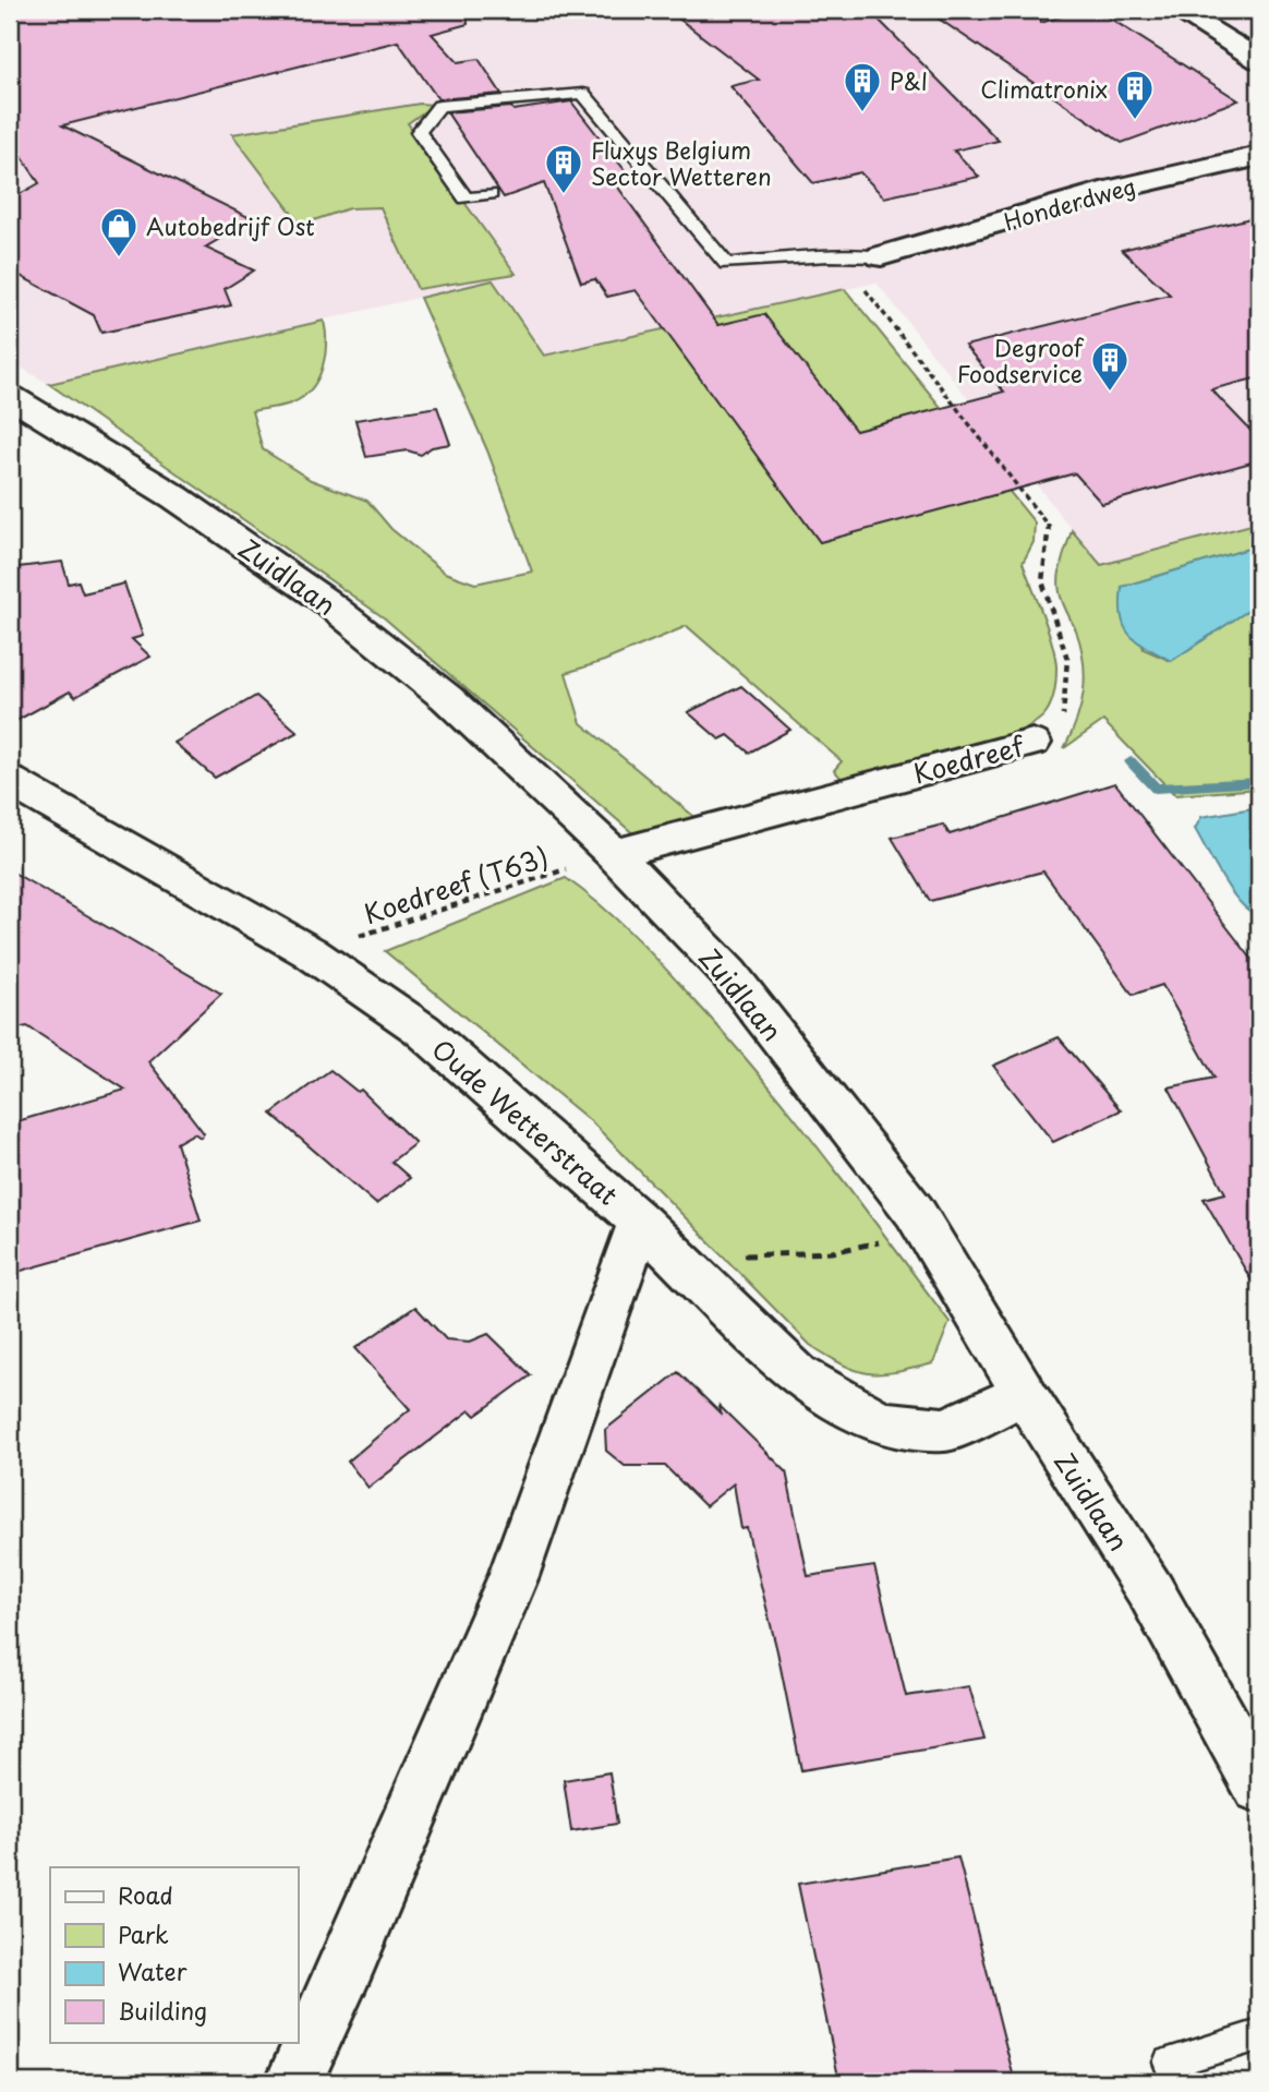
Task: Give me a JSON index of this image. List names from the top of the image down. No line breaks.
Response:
{"streets":{"street":["Honderdweg","Zuidlaan","Koedreef","Oude Wetterstraat"],"path":["Koedreef (T63)"]},"crossings":[["Honderdweg","Koedreef"],["Zuidlaan","Koedreef"],["Zuidlaan","Koedreef (T63)"],["Zuidlaan","Oude Wetterstraat"],["Koedreef","Koedreef (T63)"],["Koedreef (T63)","Oude Wetterstraat"]],"places":{"building":["P&I","Climatronix","Fluxys Belgium Sector Wetteren","Degroof Foodservice"],"shop":["Autobedrijf Ost"]},"legend":["Road","Park","Water","Building"]}
